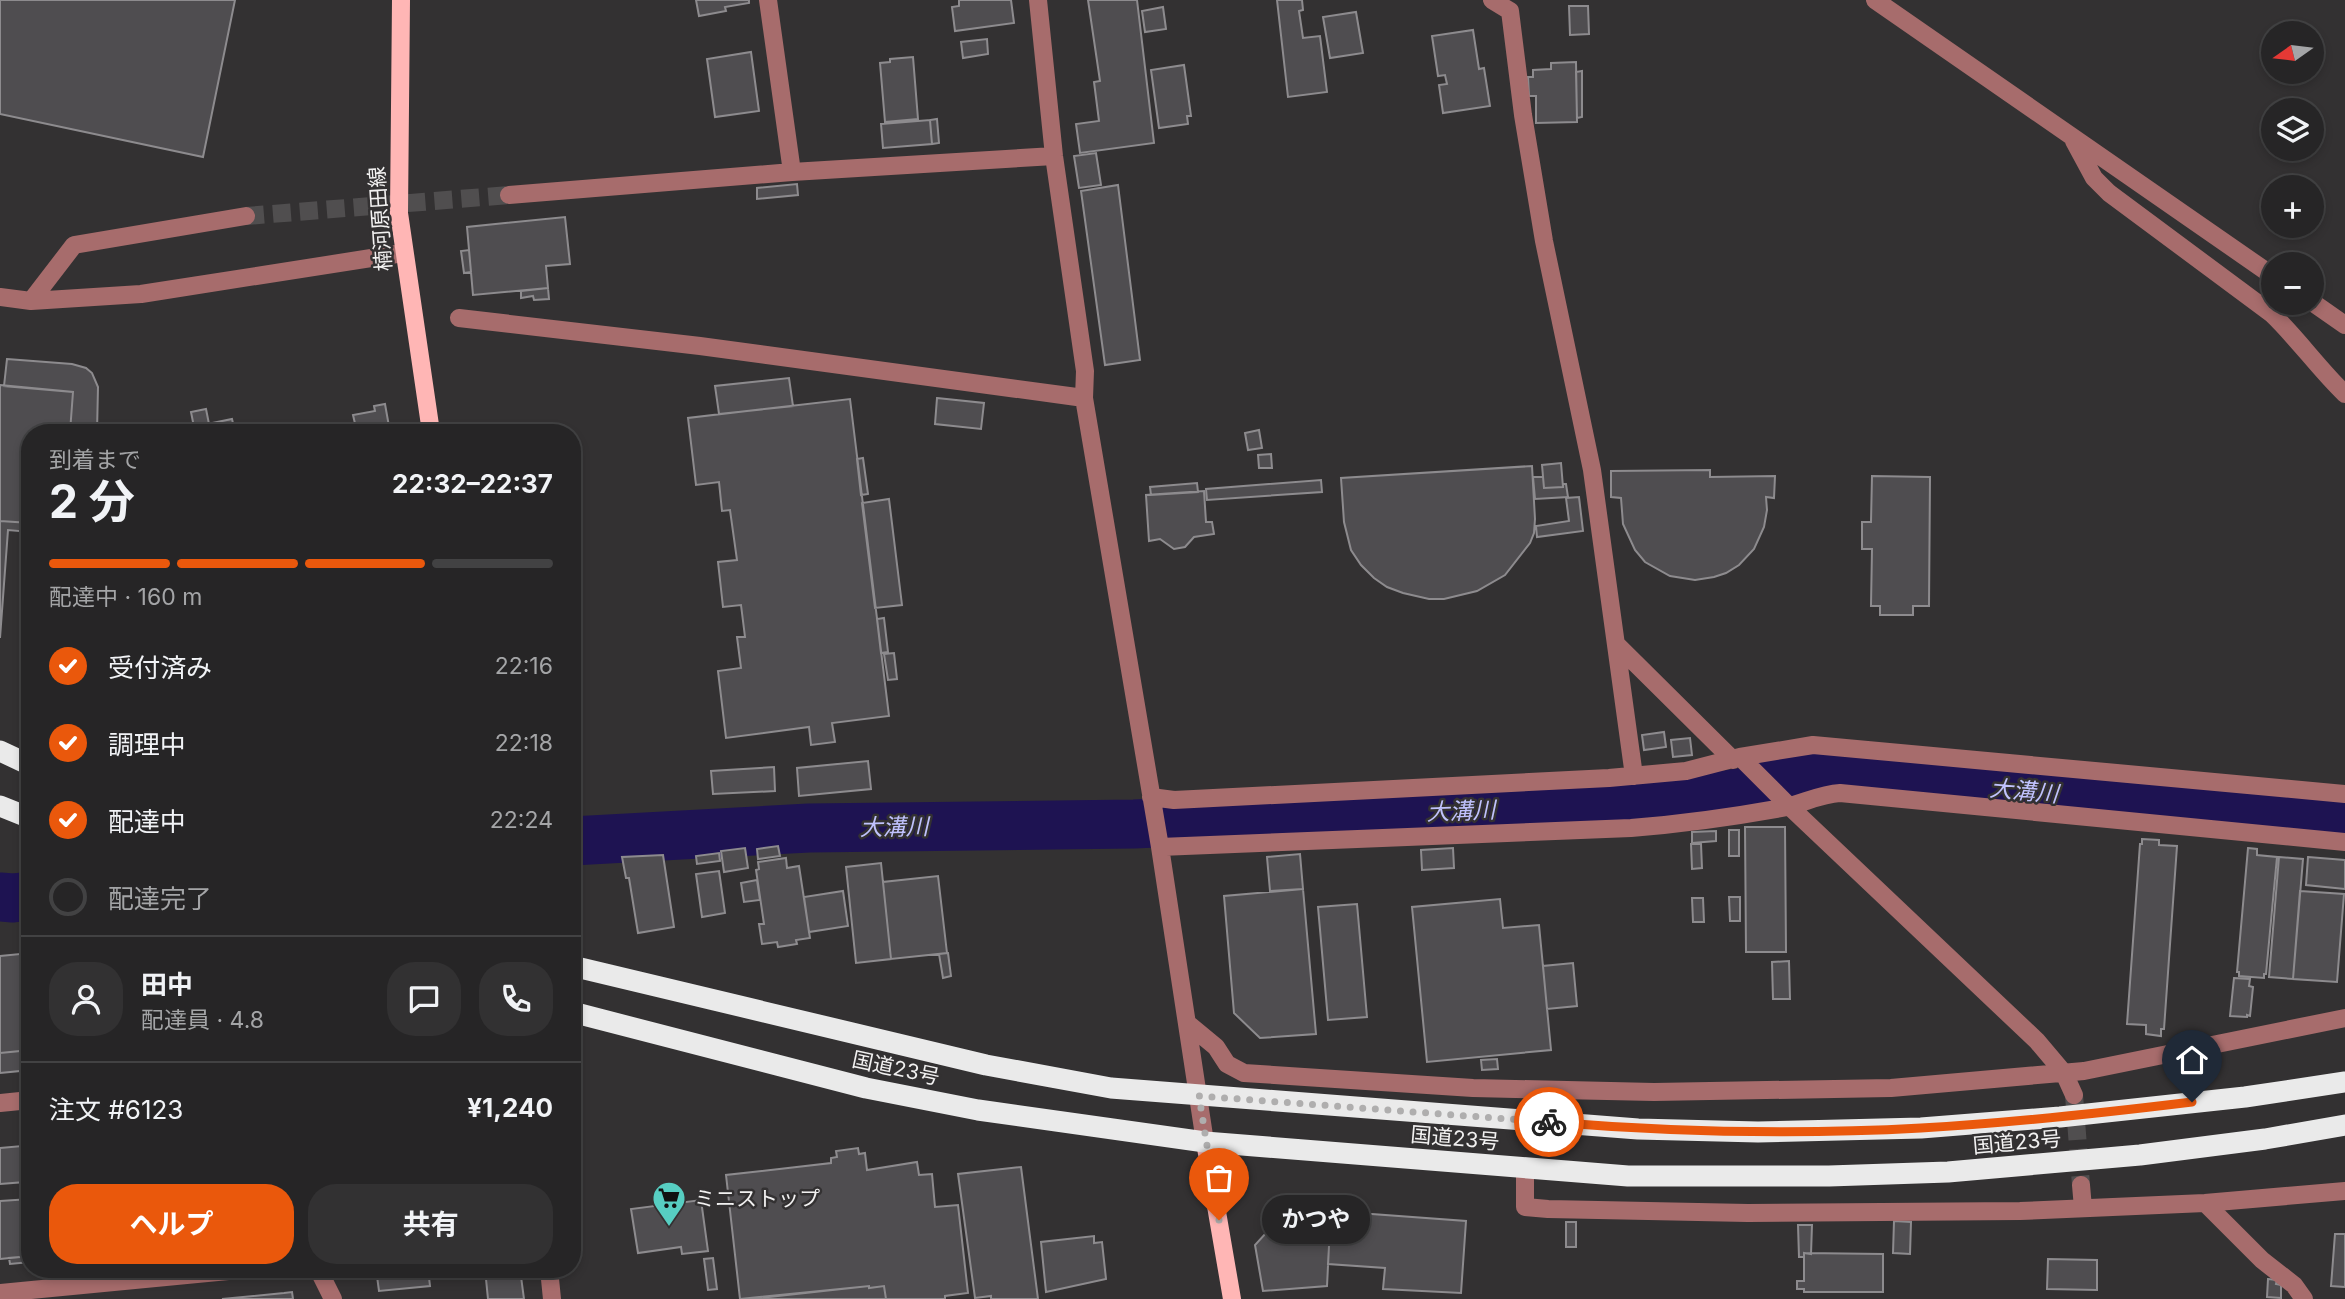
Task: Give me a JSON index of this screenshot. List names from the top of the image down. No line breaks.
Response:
{"streets":{"highway":["国道23号"],"main road":["楠河原田線"]},"water":["大溝川"],"places":{"other":["かつや"],"supermarket":["ミニストップ"]},"north":"left","page":{"map_buttons":["+","−"],"heading":["2 分","到着まで","22:32–22:37"],"panel":["田中","配達員 · 4.8","注文 #6123","¥1,240"],"bar":"配達中 · 160 m","list":[["受付済み","22:16"],["調理中","22:18"],["配達中","22:24"],"配達完了"],"buttons":["ヘルプ","共有"],"bubble":"かつや"}}
